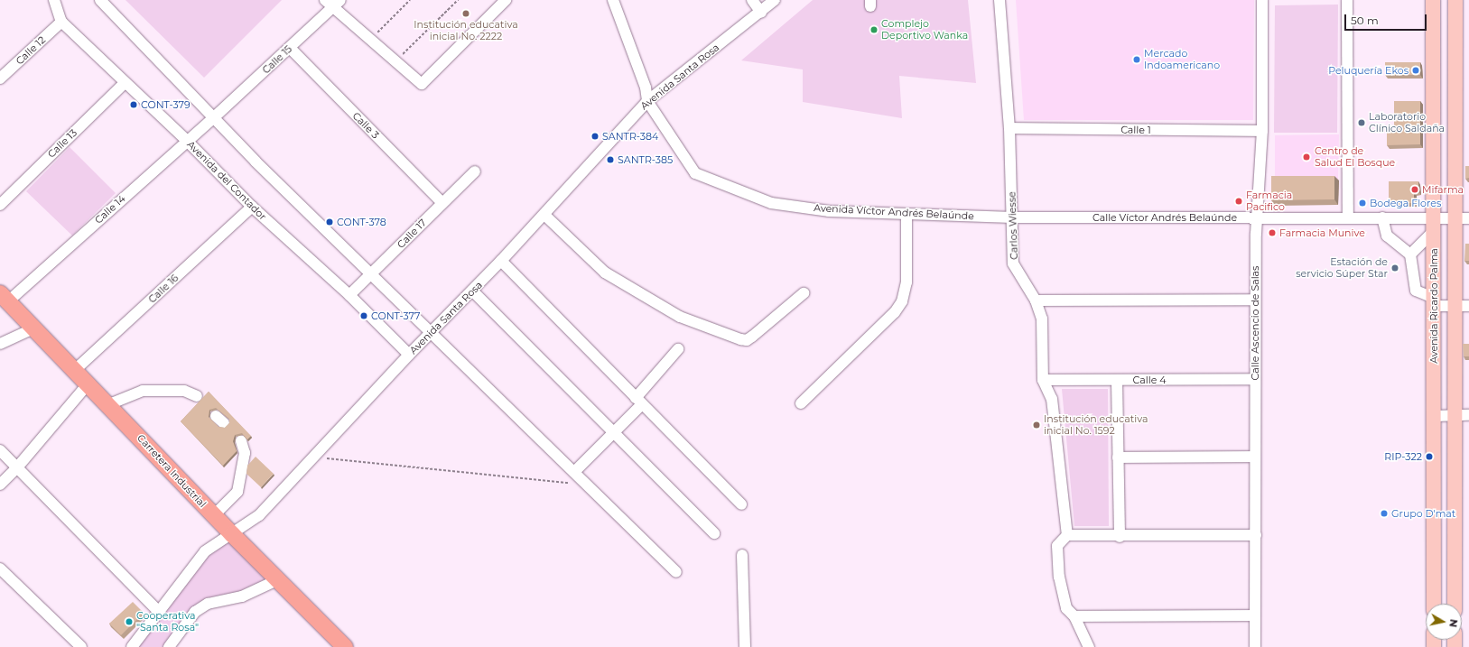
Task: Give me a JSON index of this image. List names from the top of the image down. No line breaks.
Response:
{"streets":{"highway":["Carretera Industrial"],"main road":["Avenida Ricardo Palma"],"street":["Calle 12","Calle 15","Avenida Santa Rosa","Calle 3","Calle 1","Calle 13","Avenida del Contador","Calle 14","Avenida Víctor Andrés Belaúnde","Calle Víctor Andrés Belaúnde","Carlos Wiesse","Calle 17","Calle 16","Calle Ascencio de Salas","Calle 4"]},"crossings":[["Calle 12","Avenida del Contador"],["Calle 15","Calle 3"],["Calle 15","Calle 14"],["Avenida Santa Rosa","Avenida del Contador"],["Avenida Santa Rosa","Avenida Víctor Andrés Belaúnde"],["Avenida Santa Rosa","Carretera Industrial"],["Calle 3","Calle 17"],["Calle 1","Carlos Wiesse"],["Calle 1","Calle Ascencio de Salas"],["Calle 13","Avenida del Contador"],["Avenida del Contador","Calle 14"],["Avenida del Contador","Calle 17"],["Avenida del Contador","Calle 16"],["Calle 14","Carretera Industrial"],["Avenida Víctor Andrés Belaúnde","Calle Víctor Andrés Belaúnde"],["Avenida Víctor Andrés Belaúnde","Carlos Wiesse"],["Calle Víctor Andrés Belaúnde","Carlos Wiesse"],["Calle Víctor Andrés Belaúnde","Avenida Ricardo Palma"],["Calle Víctor Andrés Belaúnde","Calle Ascencio de Salas"],["Carlos Wiesse","Calle 4"],["Calle 16","Carretera Industrial"],["Calle Ascencio de Salas","Calle 4"]],"places":["Institución educativa inicial No. 2222","Complejo Deportivo Wanka","Mercado Indoamericano","Peluquería Ekos","CONT-379","Laboratorio Clínico Saldaña","SANTR-384","Centro de Salud El Bosque","SANTR-385","Mifarma","Farmacia Pacifico","Bodega Flores","CONT-378","Farmacia Munive","Estación de servicio Súper Star","CONT-377","Institución educativa inicial No. 1592","RIP-322","Grupo D'mat","Cooperativa \"Santa Rosa\""],"scale_bar":"50 m","north":"right"}
